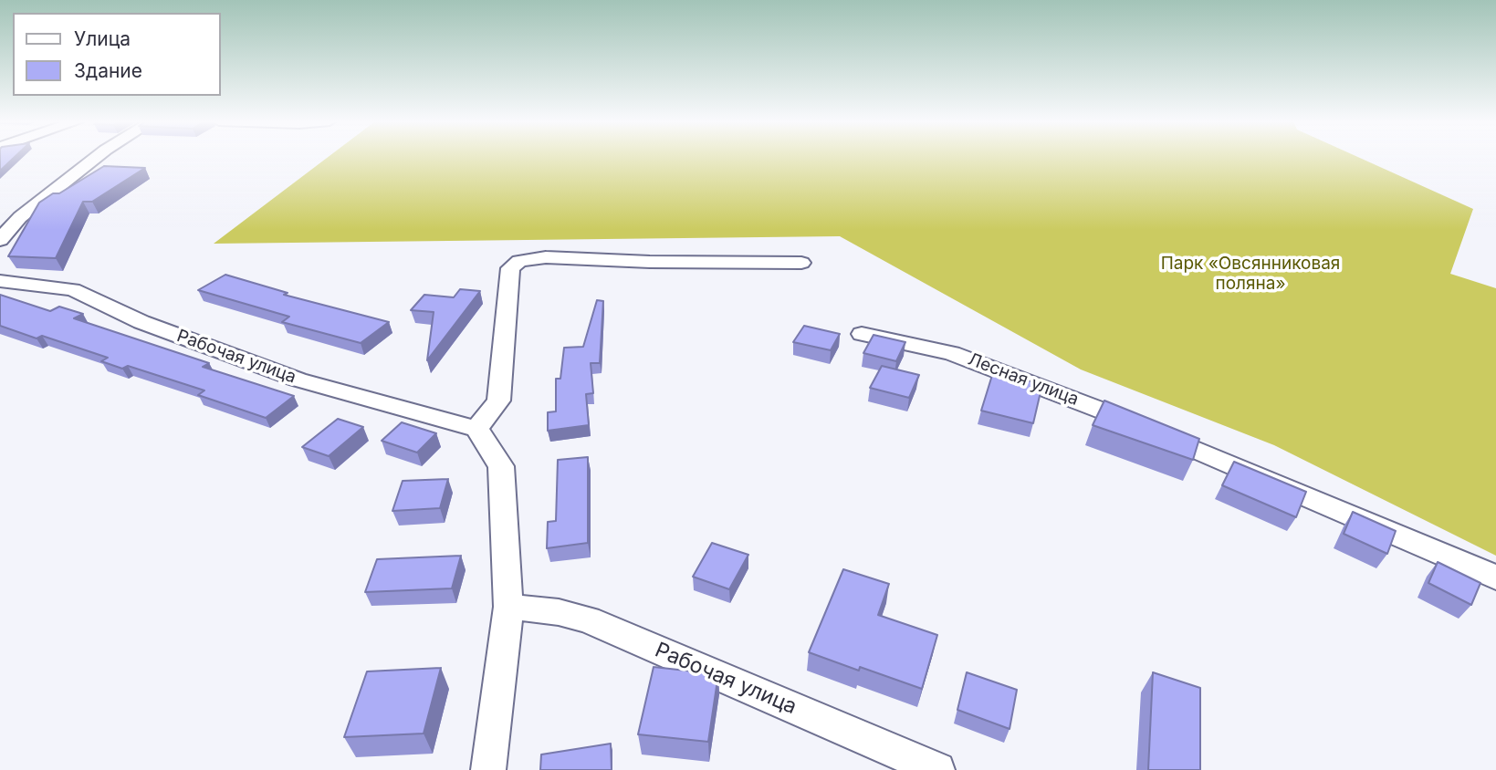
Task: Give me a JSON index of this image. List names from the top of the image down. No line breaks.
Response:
{"streets":{"street":["Рабочая улица","Лесная улица"]},"parks":["Парк «Овсянниковая поляна»"],"legend":["Улица","Здание"]}
